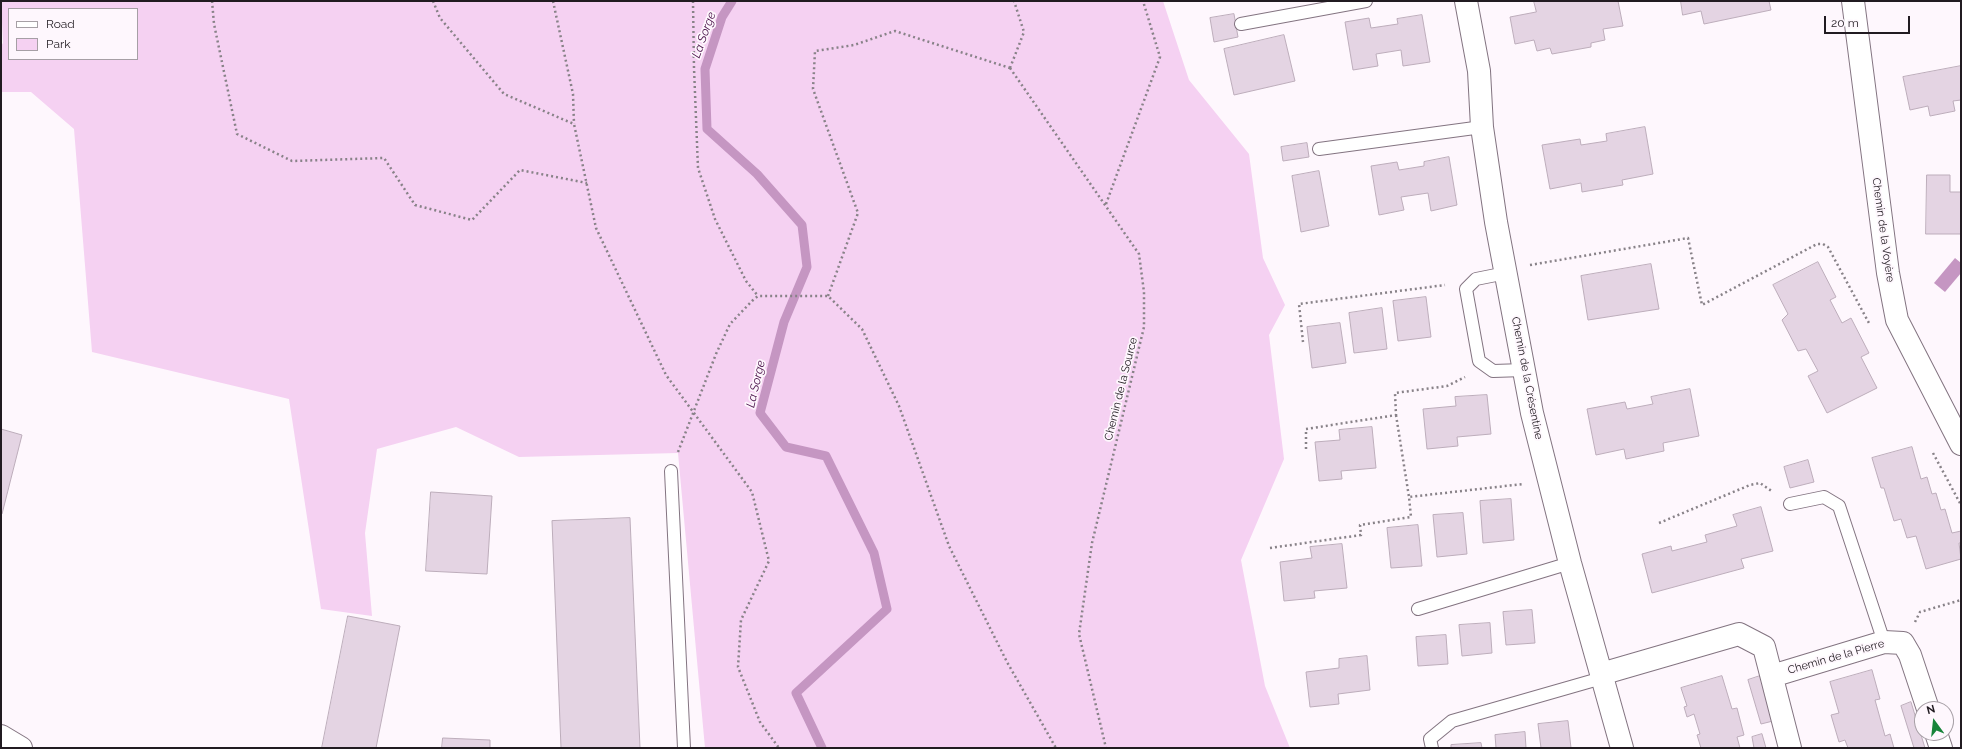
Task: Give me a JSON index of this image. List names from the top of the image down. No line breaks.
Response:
{"streets":{"street":["Chemin de la Voyère","Chemin de la Crésentine","Chemin de la Pierre"],"path":["Chemin de la Source"]},"water":["La Sorge"],"legend":["Road","Park"],"scale_bar":"20 m","north":"top"}
